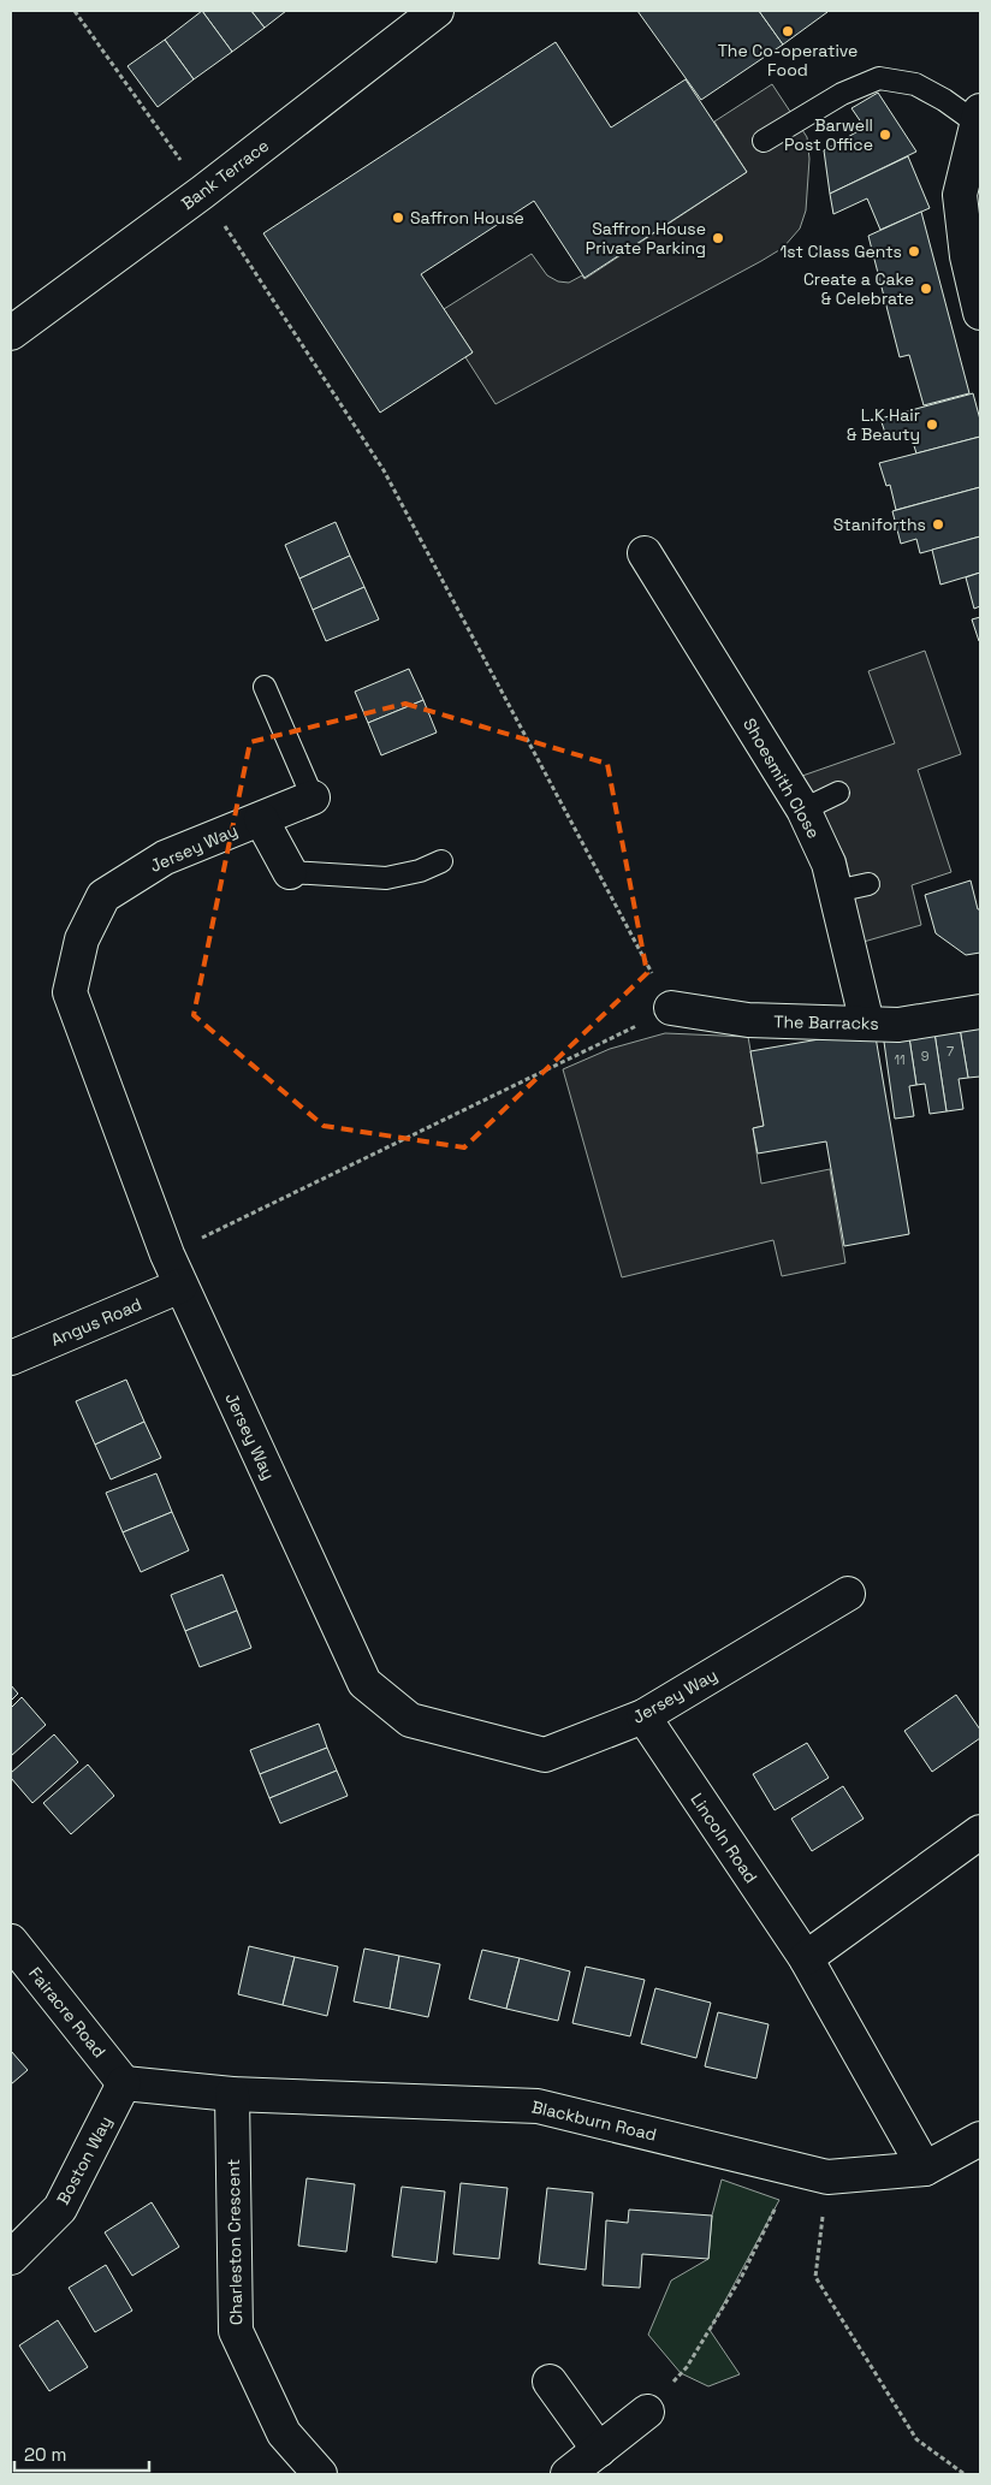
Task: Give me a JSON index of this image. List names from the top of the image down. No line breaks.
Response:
{"streets":{"street":["Bank Terrace","Shoesmith Close","Jersey Way","The Barracks","Angus Road","Lincoln Road","Fairacre Road","Blackburn Road","Boston Way","Charleston Crescent"]},"crossings":[["Shoesmith Close","The Barracks"],["Jersey Way","Angus Road"],["Jersey Way","Lincoln Road"],["Lincoln Road","Blackburn Road"],["Fairacre Road","Blackburn Road"],["Fairacre Road","Boston Way"],["Blackburn Road","Boston Way"],["Blackburn Road","Charleston Crescent"]],"places":["The Co-operative Food","Barwell Post Office","Saffron House","Saffron House Private Parking","1st Class Gents","Create a Cake & Celebrate","L.K Hair & Beauty","Staniforths"],"house_numbers":["7","9","11"],"scale_bar":"20 m"}
